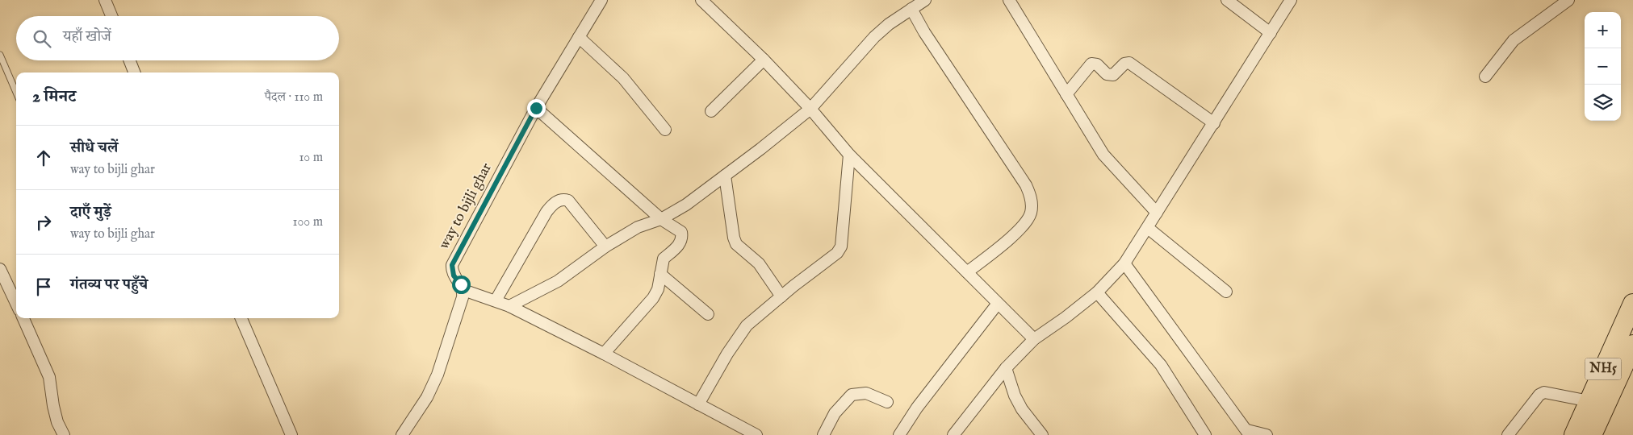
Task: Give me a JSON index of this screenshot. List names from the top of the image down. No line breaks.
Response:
{"streets":{"highway":["NH5"],"street":["way to bijli ghar"]},"page":{"map_buttons":["+","−"],"search":"यहाँ खोजें","heading":["2 मिनट","पैदल · 110 m"],"list":[["सीधे चलें","way to bijli ghar","10 m"],["दाएँ मुड़ें","way to bijli ghar","100 m"],"गंतव्य पर पहुँचे"]}}
